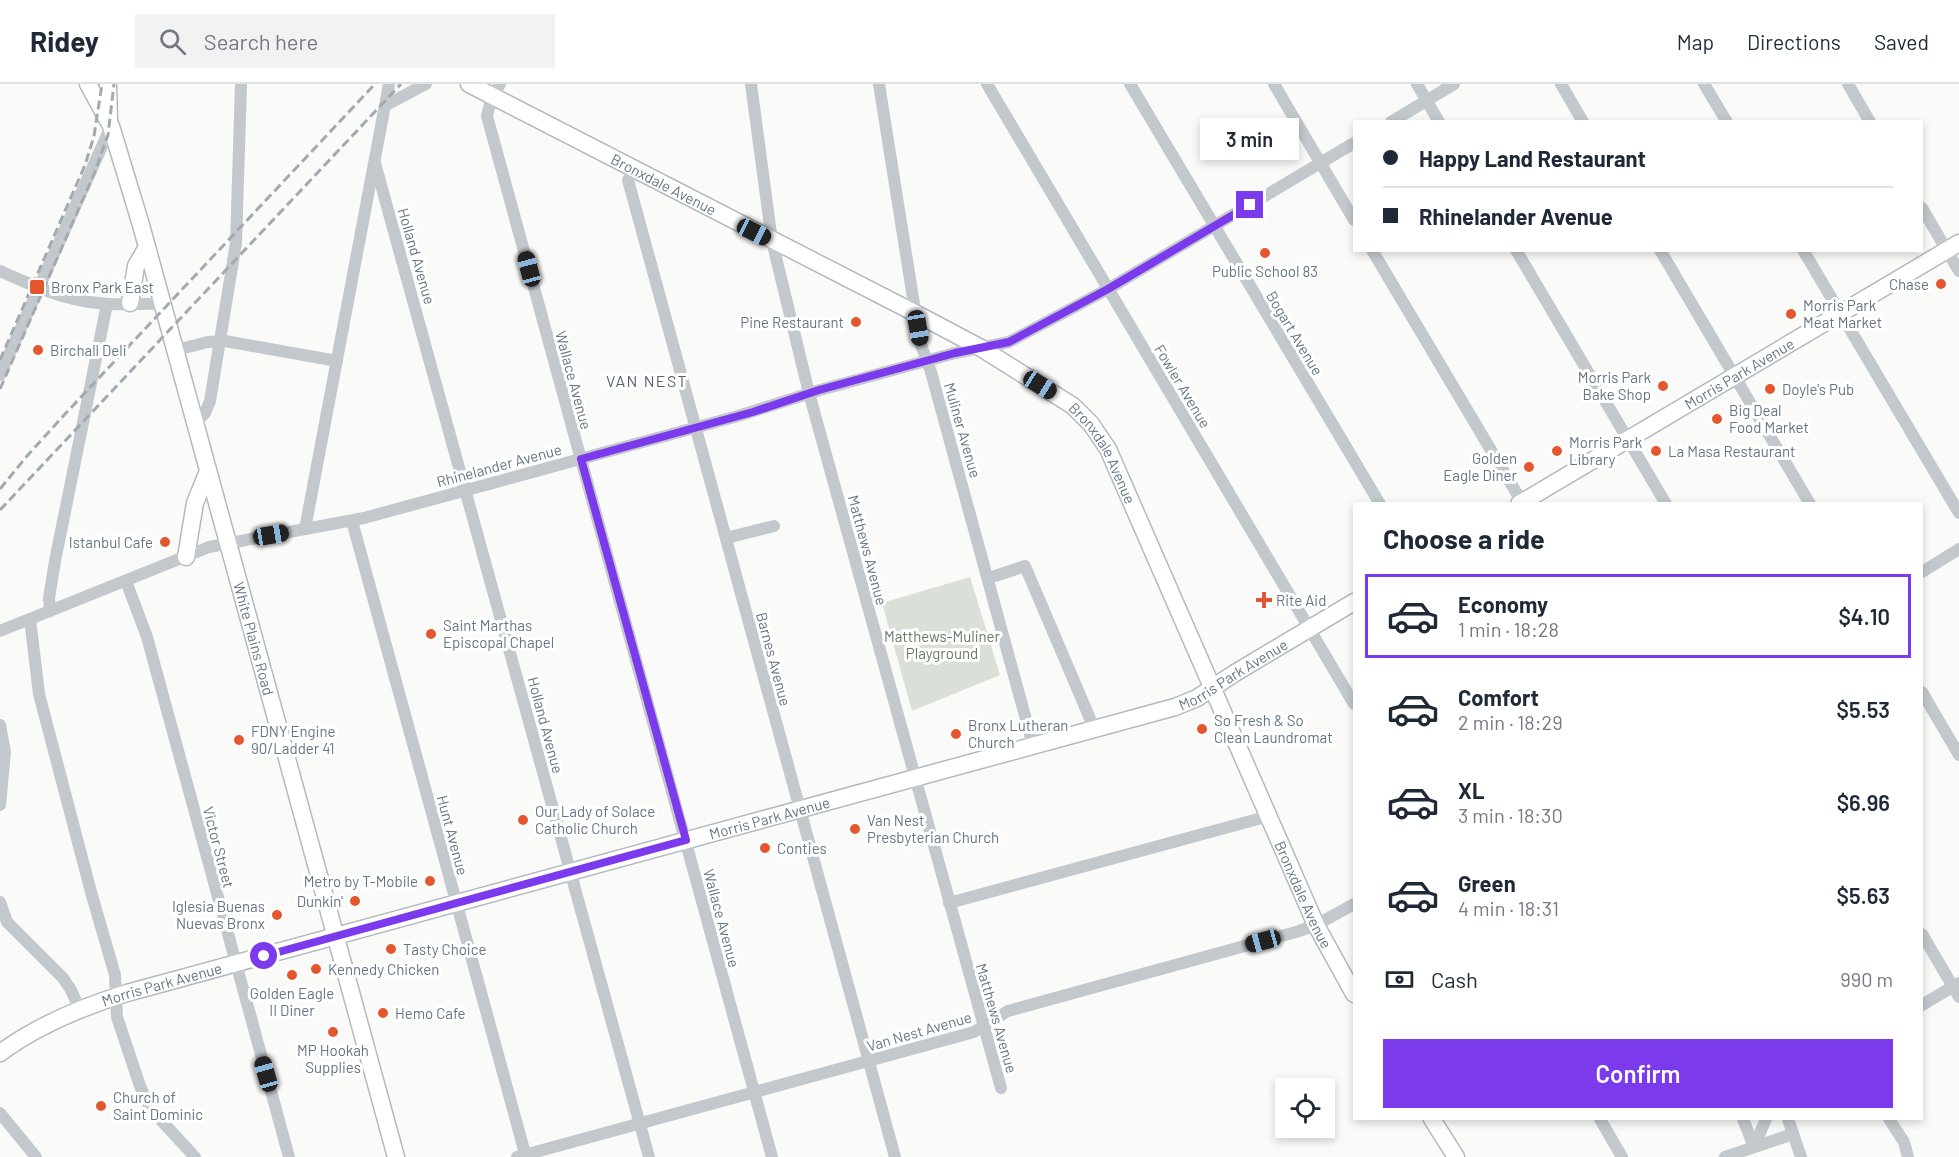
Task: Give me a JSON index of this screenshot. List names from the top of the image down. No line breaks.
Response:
{"streets":{"main road":["Bronxdale Avenue","Morris Park Avenue","White Plains Road"],"street":["Holland Avenue","Bogart Avenue","Wallace Avenue","Fowler Avenue","Muliner Avenue","Rhinelander Avenue","Matthews Avenue","Barnes Avenue","Hunt Avenue","Victor Street","Van Nest Avenue"]},"crossings":[["Bronxdale Avenue","Morris Park Avenue"],["Bronxdale Avenue","Wallace Avenue"],["Bronxdale Avenue","Muliner Avenue"],["Bronxdale Avenue","Rhinelander Avenue"],["Bronxdale Avenue","Matthews Avenue"],["Bronxdale Avenue","Barnes Avenue"],["Bronxdale Avenue","Van Nest Avenue"],["Holland Avenue","Morris Park Avenue"],["Holland Avenue","Rhinelander Avenue"],["Holland Avenue","Van Nest Avenue"],["Bogart Avenue","Rhinelander Avenue"],["Morris Park Avenue","Wallace Avenue"],["Morris Park Avenue","Fowler Avenue"],["Morris Park Avenue","Muliner Avenue"],["Morris Park Avenue","Matthews Avenue"],["Morris Park Avenue","White Plains Road"],["Morris Park Avenue","Barnes Avenue"],["Morris Park Avenue","Hunt Avenue"],["Morris Park Avenue","Victor Street"],["Wallace Avenue","Rhinelander Avenue"],["Wallace Avenue","Van Nest Avenue"],["Fowler Avenue","Rhinelander Avenue"],["Muliner Avenue","Rhinelander Avenue"],["Rhinelander Avenue","Matthews Avenue"],["Rhinelander Avenue","White Plains Road"],["Rhinelander Avenue","Barnes Avenue"],["Rhinelander Avenue","Hunt Avenue"],["Rhinelander Avenue","Victor Street"],["Matthews Avenue","Van Nest Avenue"],["Barnes Avenue","Van Nest Avenue"],["Hunt Avenue","Van Nest Avenue"]],"districts":["VAN NEST"],"parks":["Matthews-Muliner Playground"],"places":{"other":["Public School 83","Chase","Morris Park Meat Market","Pine Restaurant","Birchall Deli","Morris Park Bake Shop","Doyle's Pub","Big Deal Food Market","Morris Park Library","La Masa Restaurant","Golden Eagle Diner","Istanbul Cafe","Saint Marthas Episcopal Chapel","So Fresh & So Clean Laundromat","Bronx Lutheran Church","FDNY Engine 90/Ladder 41","Our Lady of Solace Catholic Church","Van Nest Presbyterian Church","Conties","Metro by T-Mobile","Dunkin'","Iglesia Buenas Nuevas Bronx","Tasty Choice","Kennedy Chicken","Golden Eagle II Diner","Hemo Cafe","MP Hookah Supplies","Church of Saint Dominic"],"transit":["Bronx Park East"],"health":["Rite Aid"]},"page":{"header":"Ridey","search":"Search here","nav":["Map","Directions","Saved"],"bubble":"3 min","banner":["Happy Land Restaurant","Rhinelander Avenue"],"heading":"Choose a ride","list":[{"name":"Economy","note":"1 min · 18:28","value":"$4.10"},{"name":"Comfort","note":"2 min · 18:29","value":"$5.53"},{"name":"XL","note":"3 min · 18:30","value":"$6.96"},{"name":"Green","note":"4 min · 18:31","value":"$5.63"}],"pay":["Cash","990 m"],"buttons":"Confirm"}}
